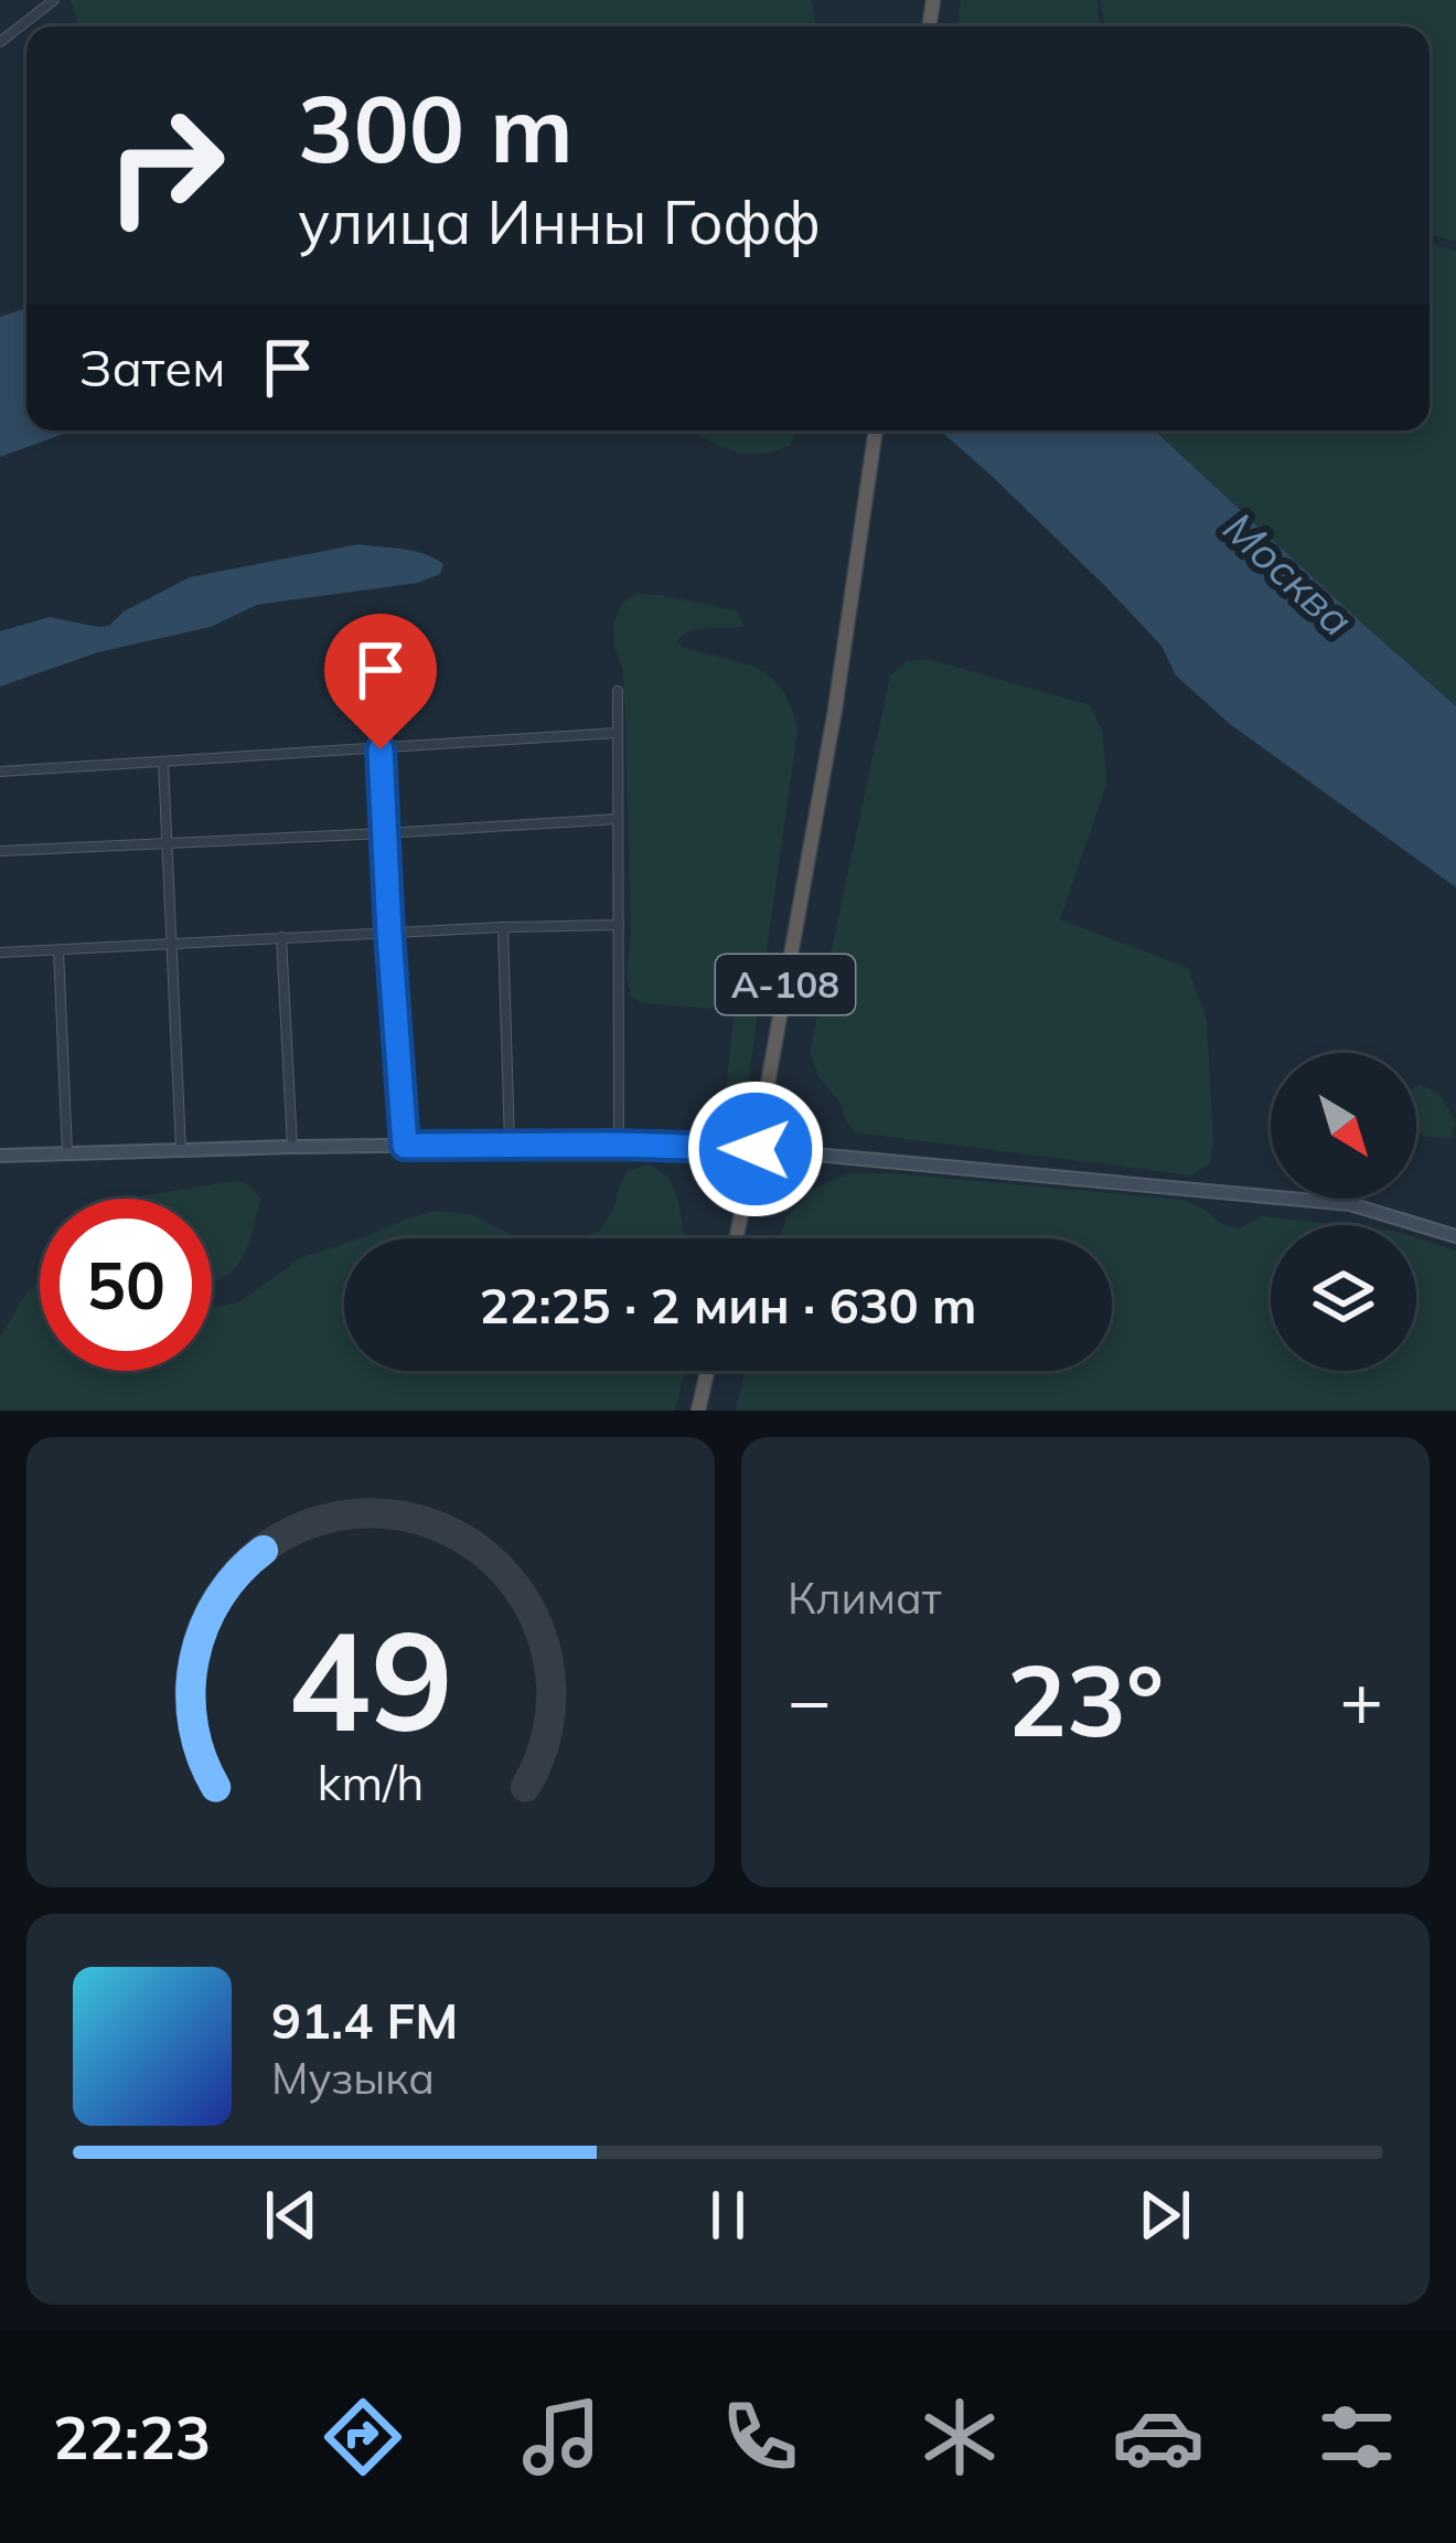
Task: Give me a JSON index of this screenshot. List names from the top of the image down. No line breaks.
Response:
{"streets":{"highway":["А-108"]},"water":["Москва"],"north":"bottom right","page":{"turn":["300 m","улица Инны Гофф"],"then":"Затем","limit":"50","trip":"22:25 · 2 мин · 630 m","tile":"Климат","heat":["−","23°","+"],"song":["91.4 FM","Музыка"],"tabs":"22:23","gauge":["49","km/h"]}}
